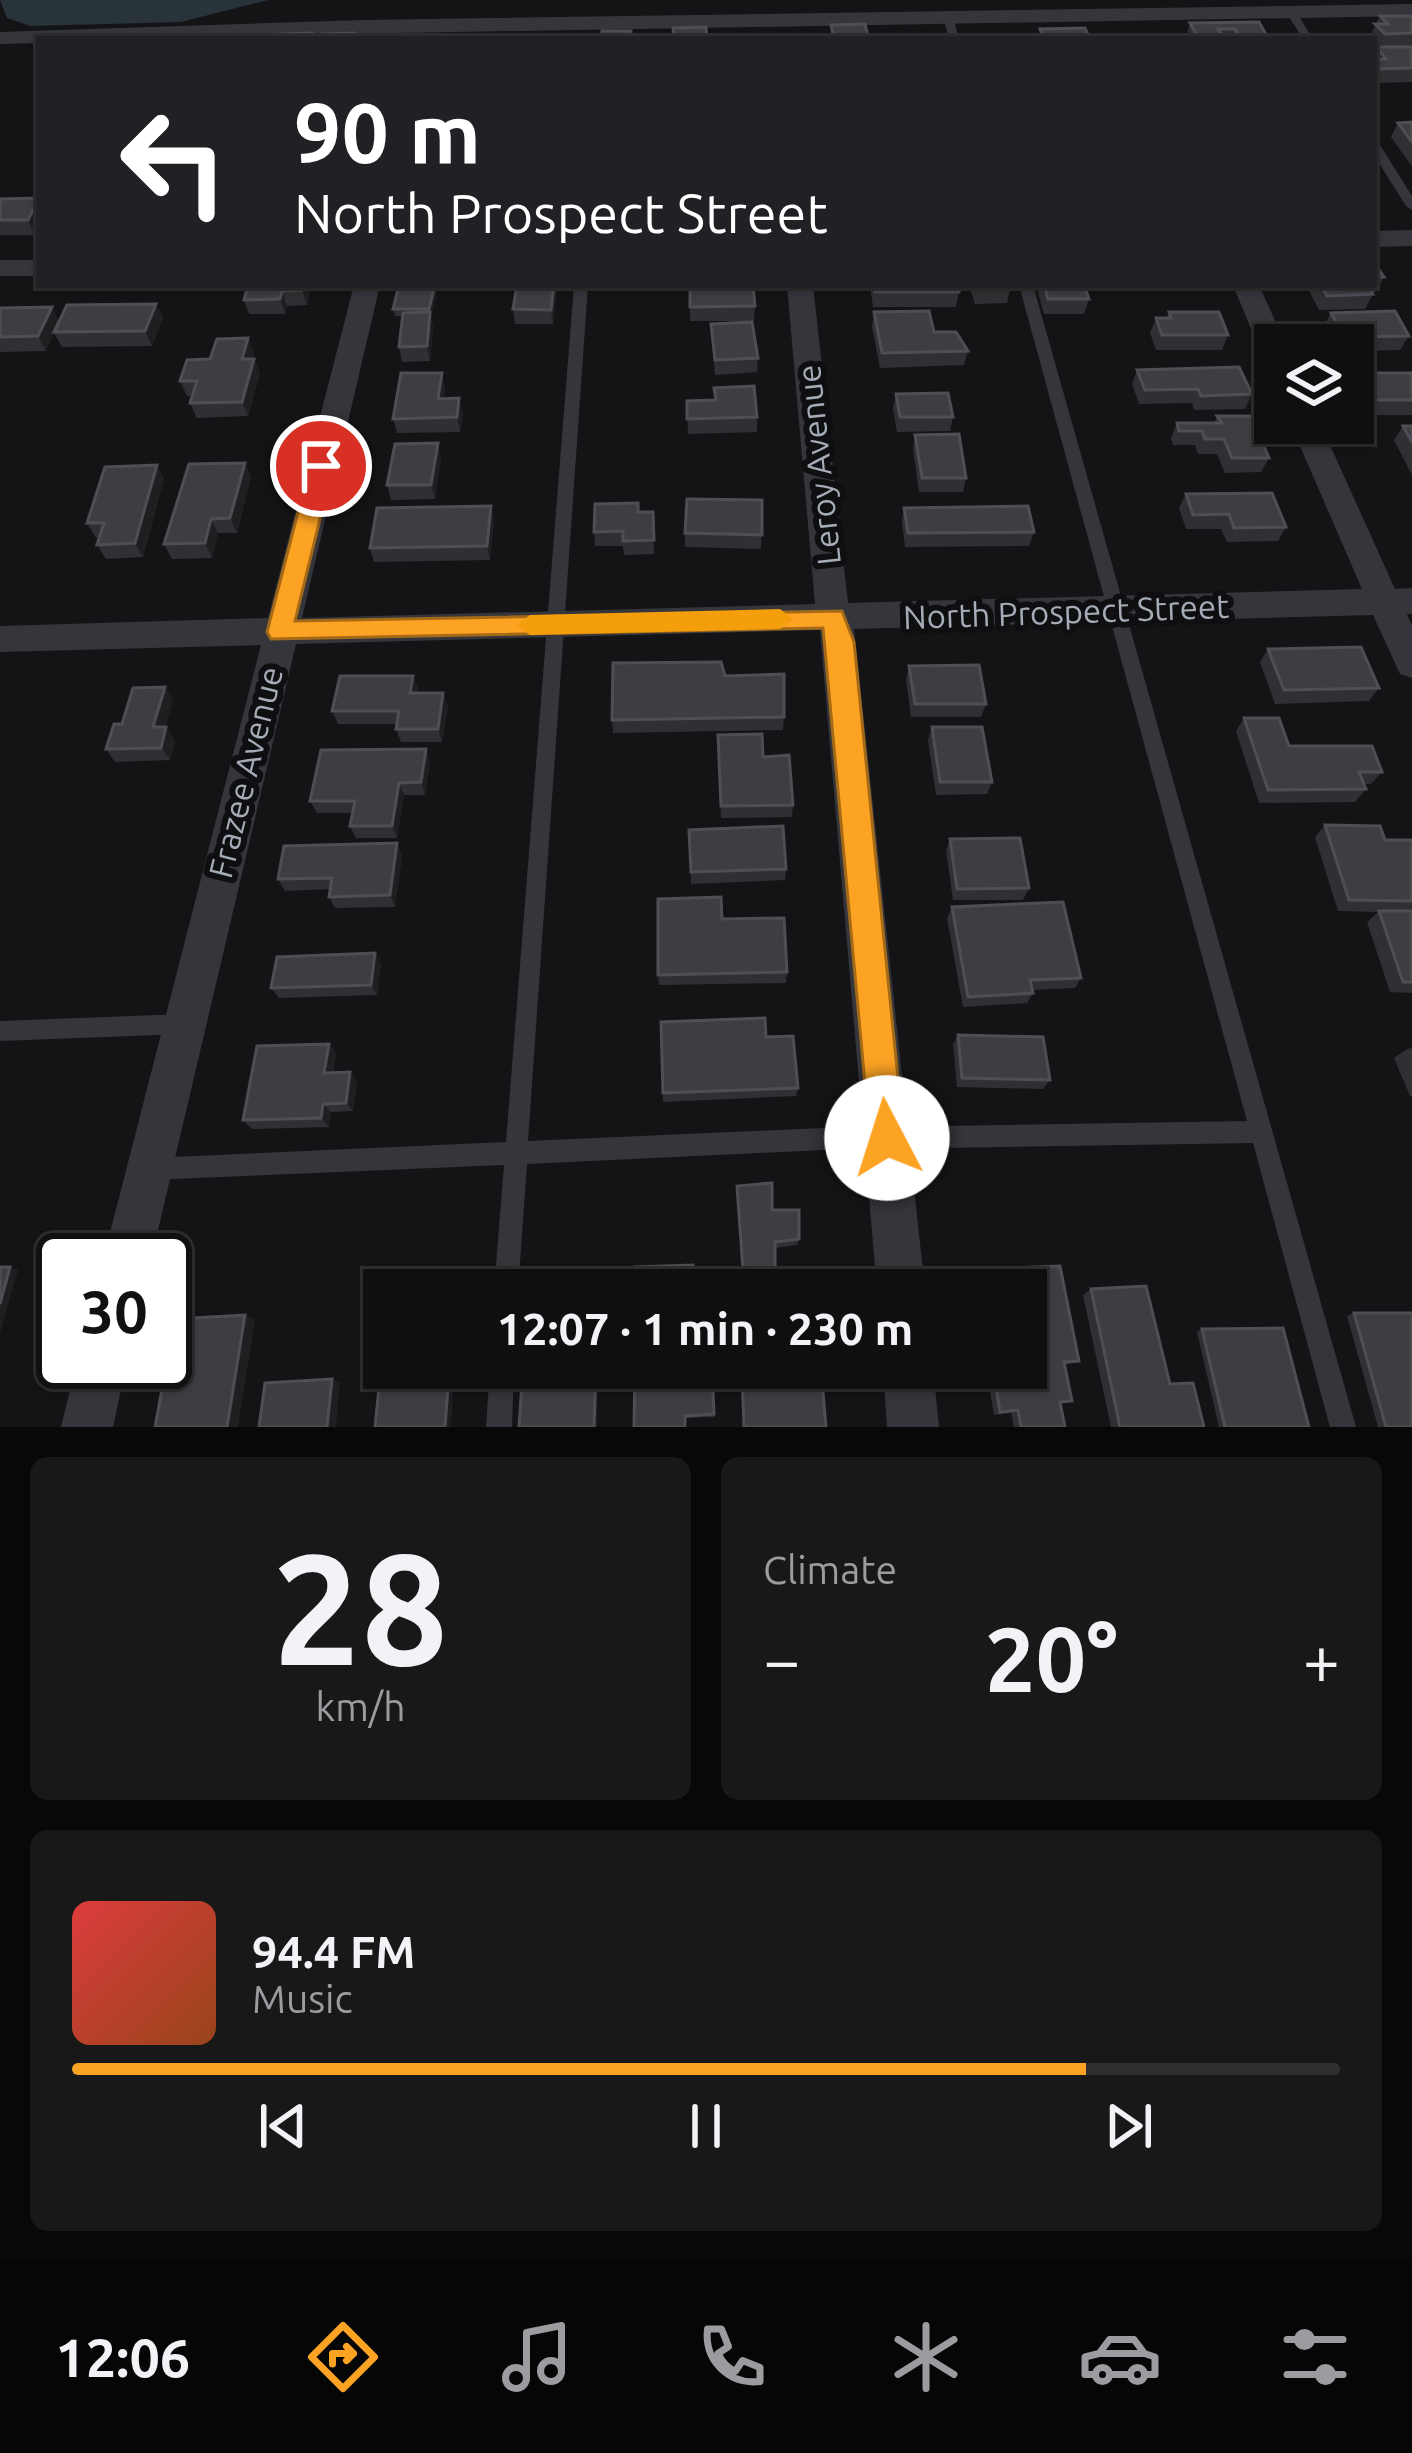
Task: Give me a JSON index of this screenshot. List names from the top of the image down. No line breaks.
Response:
{"streets":{"street":["Leroy Avenue","North Prospect Street","Frazee Avenue"]},"crossings":[["Leroy Avenue","North Prospect Street"],["North Prospect Street","Frazee Avenue"]],"page":{"turn":["90 m","North Prospect Street"],"limit":"30","trip":"12:07 · 1 min · 230 m","tile":[["28","km/h"],"Climate"],"heat":["−","20°","+"],"song":["94.4 FM","Music"],"tabs":"12:06"}}
